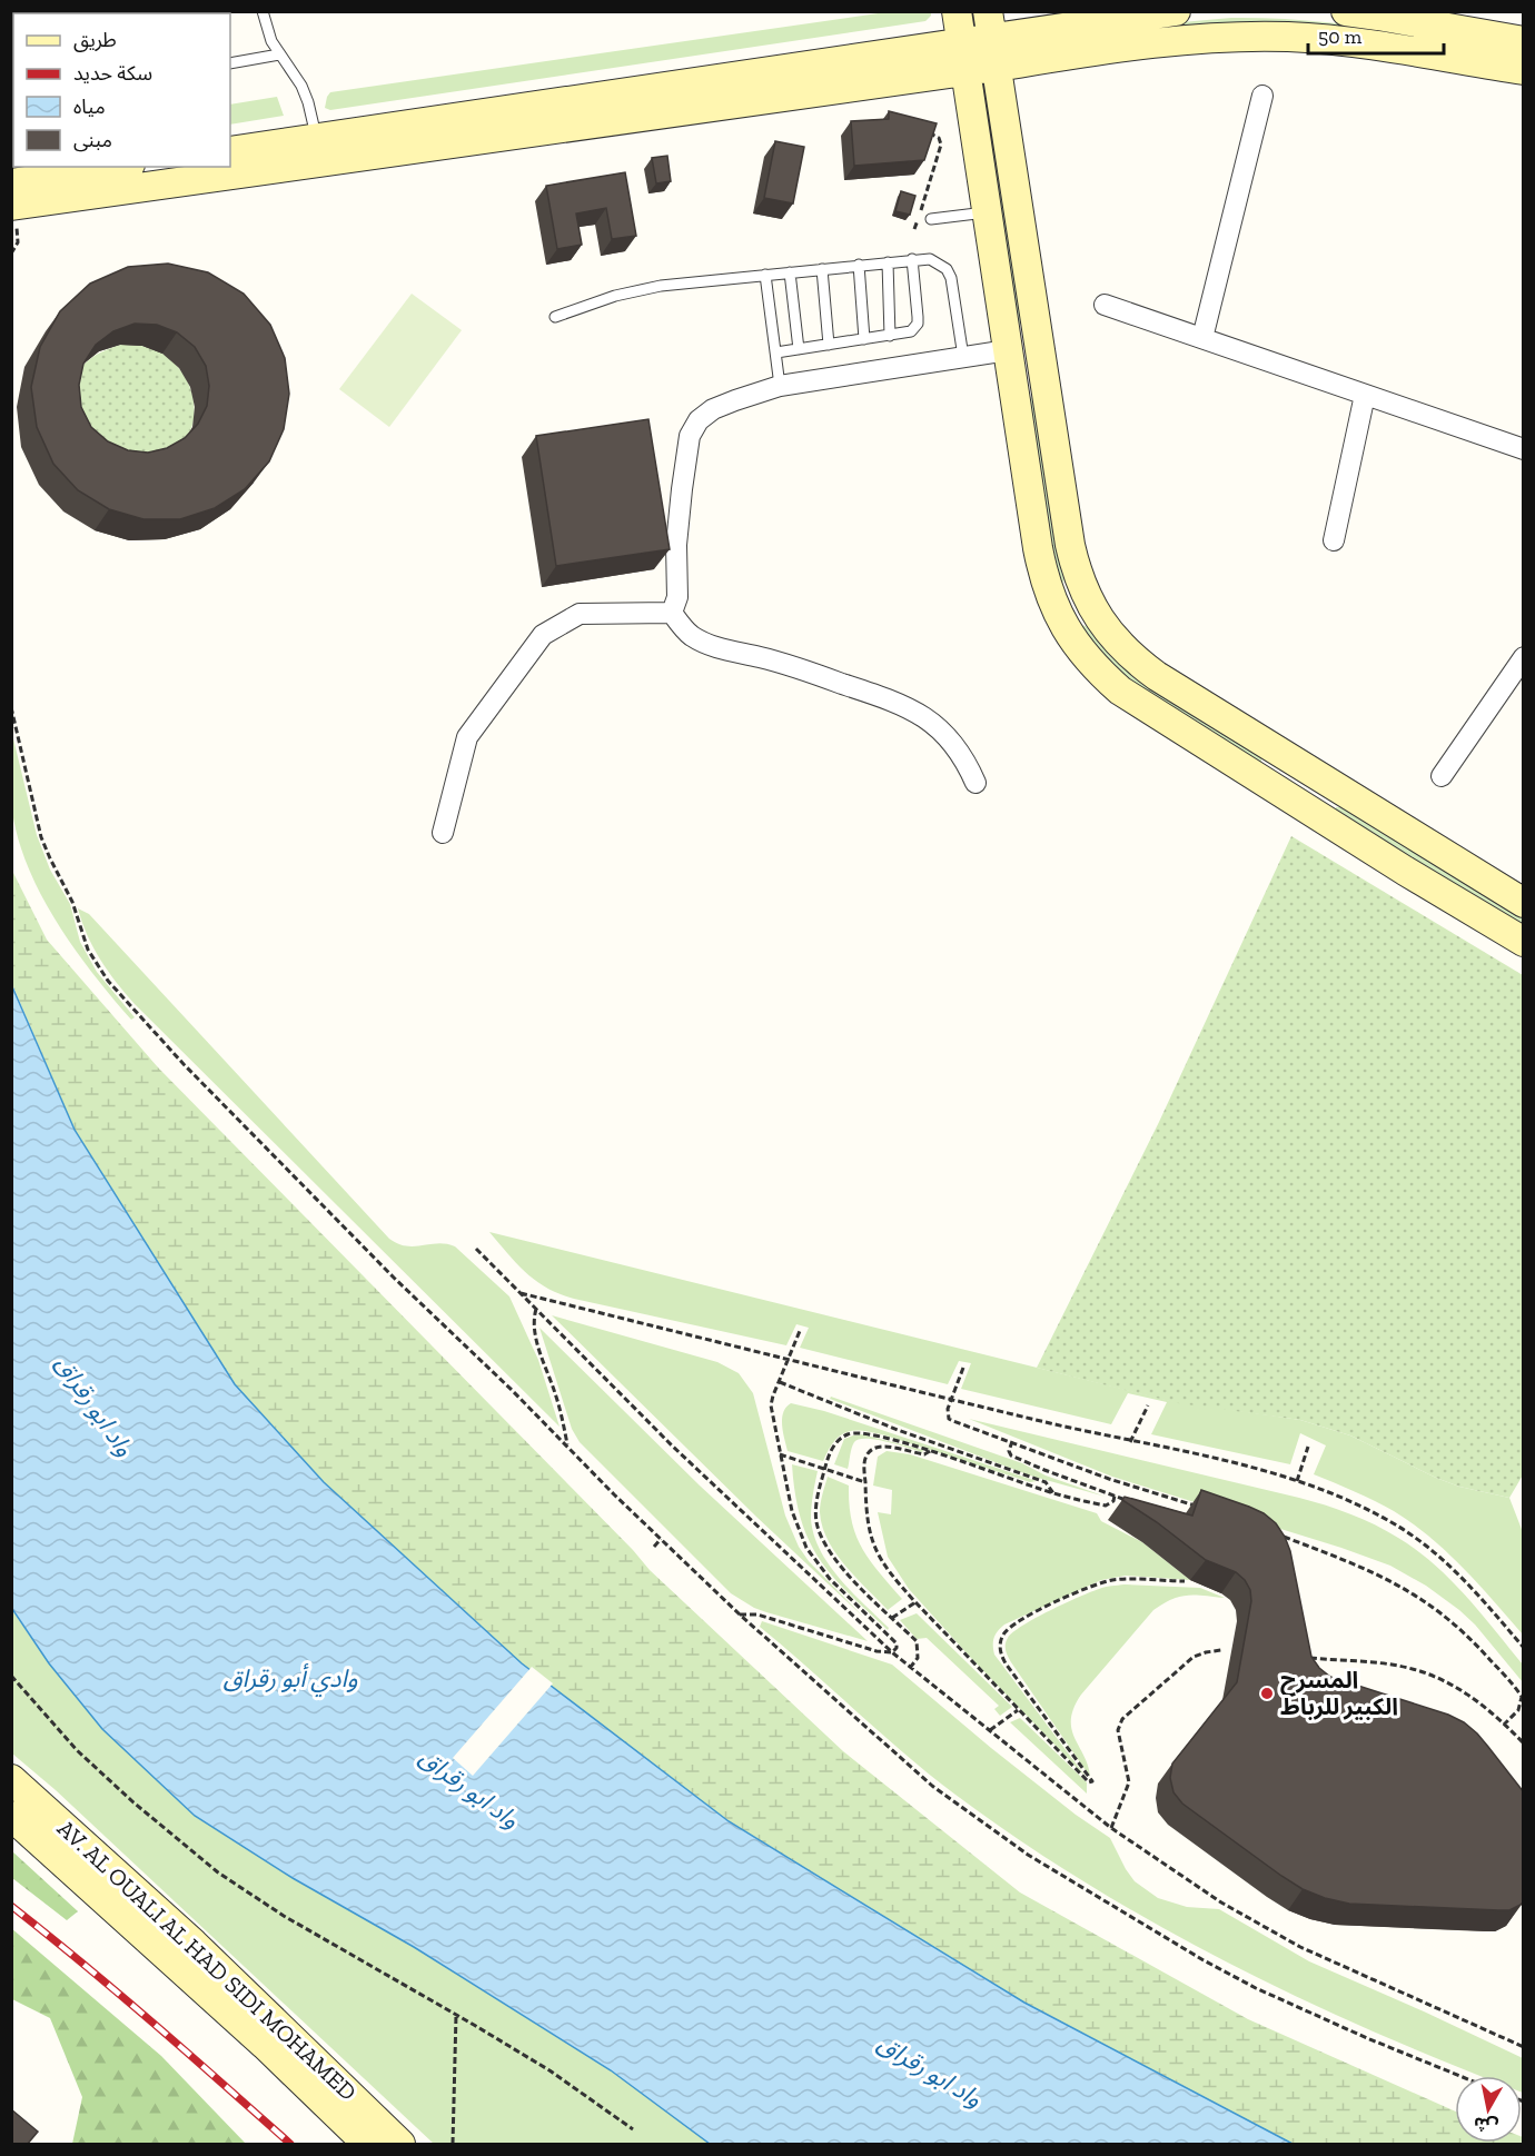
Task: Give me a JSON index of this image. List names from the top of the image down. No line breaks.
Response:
{"streets":{"street":["AV. AL OUALI AL HAD SIDI MOHAMED"]},"water":["واد ابو رقراق","وادي أبو رقراق"],"places":["المسرح الكبير للرباط"],"legend":["طريق","سكة حديد","مياه","مبنى"],"scale_bar":"50 m","north":"bottom"}
